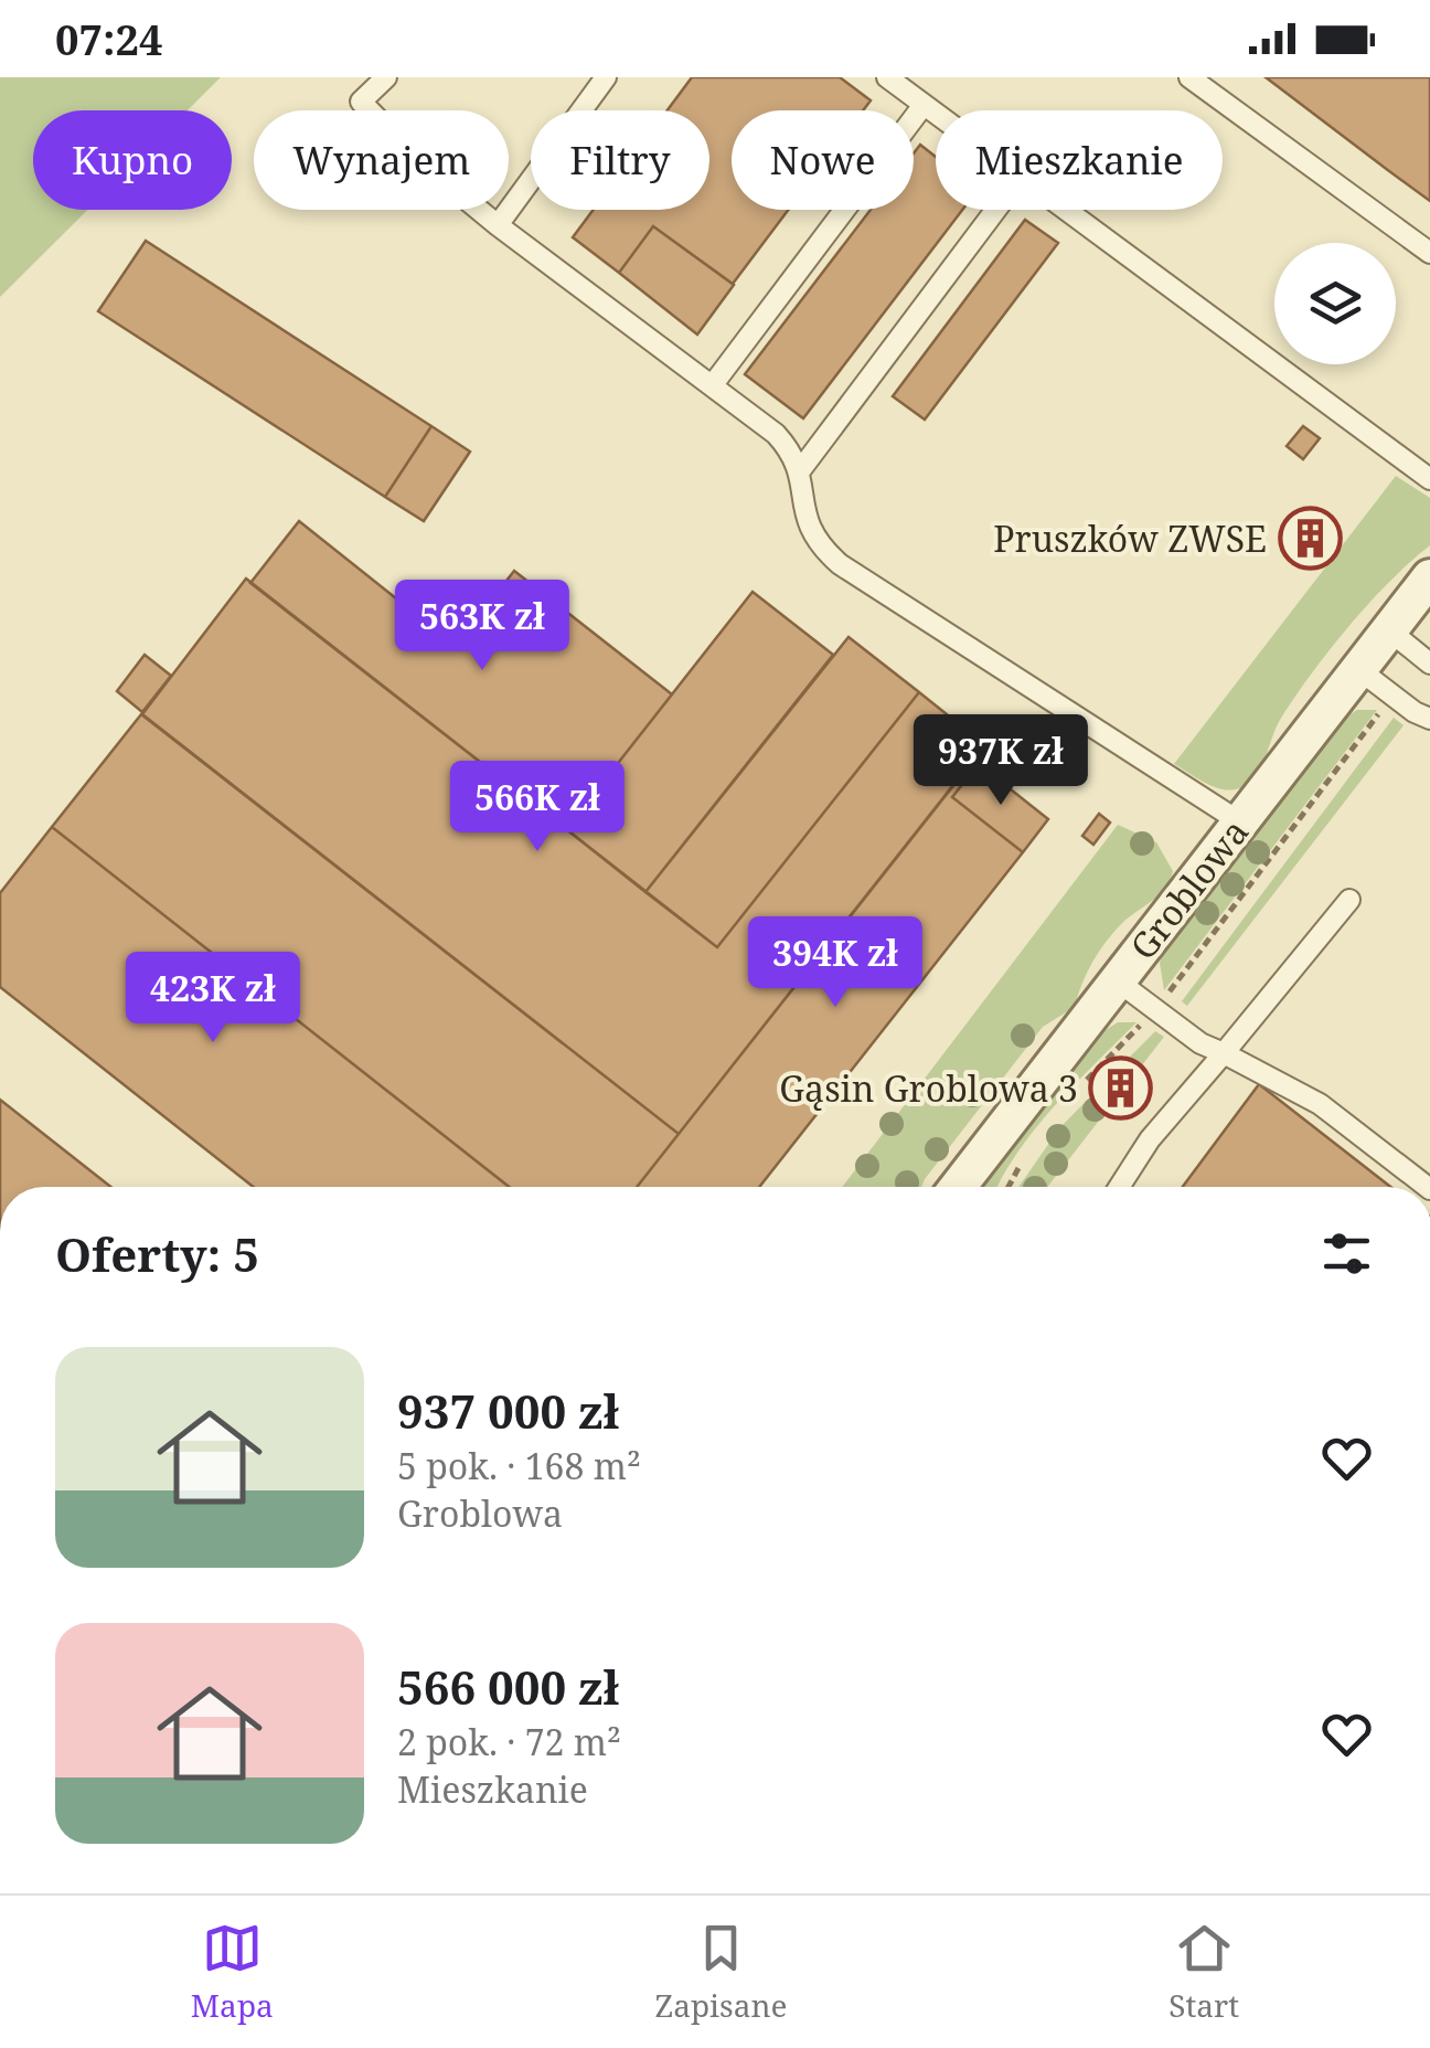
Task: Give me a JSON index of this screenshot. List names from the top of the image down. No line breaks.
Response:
{"streets":{"street":["Groblowa"]},"places":{"building":["Pruszków ZWSE","Gąsin Groblowa 3"]},"page":{"status":"07:24","chip":["Kupno","Wynajem","Filtry","Nowe","Mieszkanie"],"price":["563K zł","937K zł","566K zł","394K zł","423K zł"],"heading":"Oferty: 5","list":[{"name":"937 000 zł","note":"5 pok. · 168 m² · Groblowa"},{"name":"566 000 zł","note":"2 pok. · 72 m² · Mieszkanie"}],"tabs":["Mapa","Zapisane","Start"]}}
